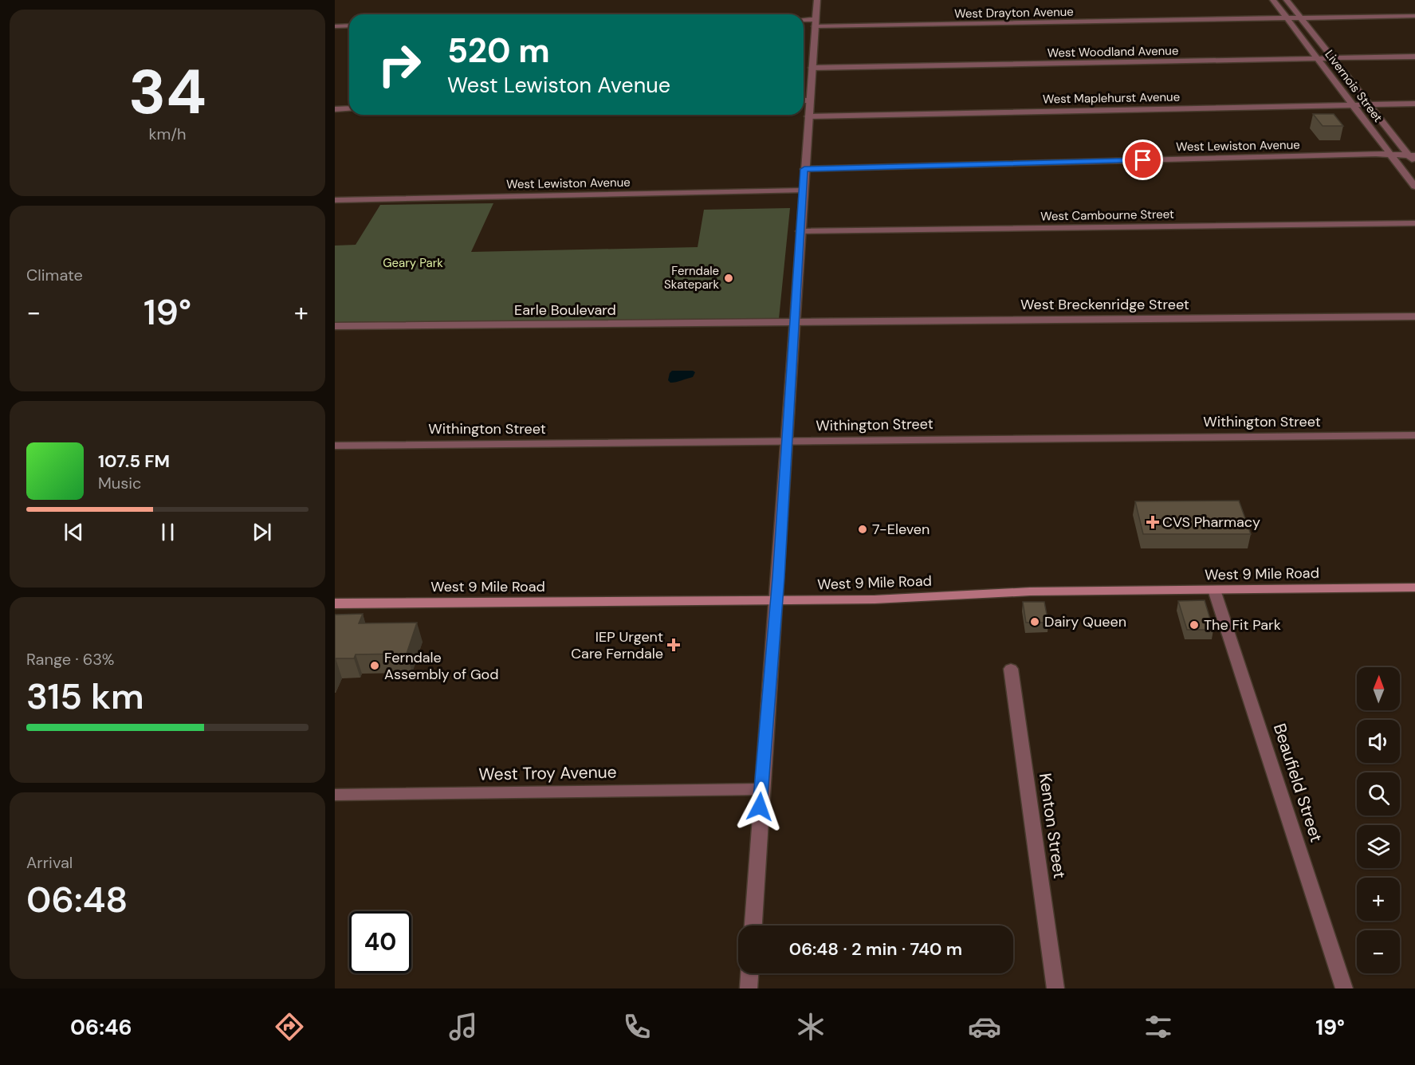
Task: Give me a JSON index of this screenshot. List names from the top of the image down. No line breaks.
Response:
{"streets":{"main road":["West 9 Mile Road"],"street":["West Drayton Avenue","West Woodland Avenue","Livernois Street","West Maplehurst Avenue","West Lewiston Avenue","West Cambourne Street","West Breckenridge Street","Earle Boulevard","Withington Street","West Troy Avenue","Beaufield Street","Kenton Street"]},"crossings":[["West Drayton Avenue","Livernois Street"],["West Woodland Avenue","Livernois Street"],["Livernois Street","West Maplehurst Avenue"],["Livernois Street","West Lewiston Avenue"],["West Breckenridge Street","Earle Boulevard"],["West 9 Mile Road","Beaufield Street"]],"parks":["Geary Park"],"places":{"other":["Ferndale Skatepark","7-Eleven","Dairy Queen","The Fit Park","Ferndale Assembly of God"],"health":["CVS Pharmacy","IEP Urgent Care Ferndale"]},"north":"top","page":{"tile":[["34","km/h"],"Climate",["Range · 63%","315 km"],["Arrival","06:48"]],"turn":["520 m","West Lewiston Avenue"],"heat":["−","19°","+"],"song":["107.5 FM","Music"],"map_buttons":["+","−"],"limit":"40","trip":"06:48 · 2 min · 740 m","tabs":["06:46","19°"]}}
